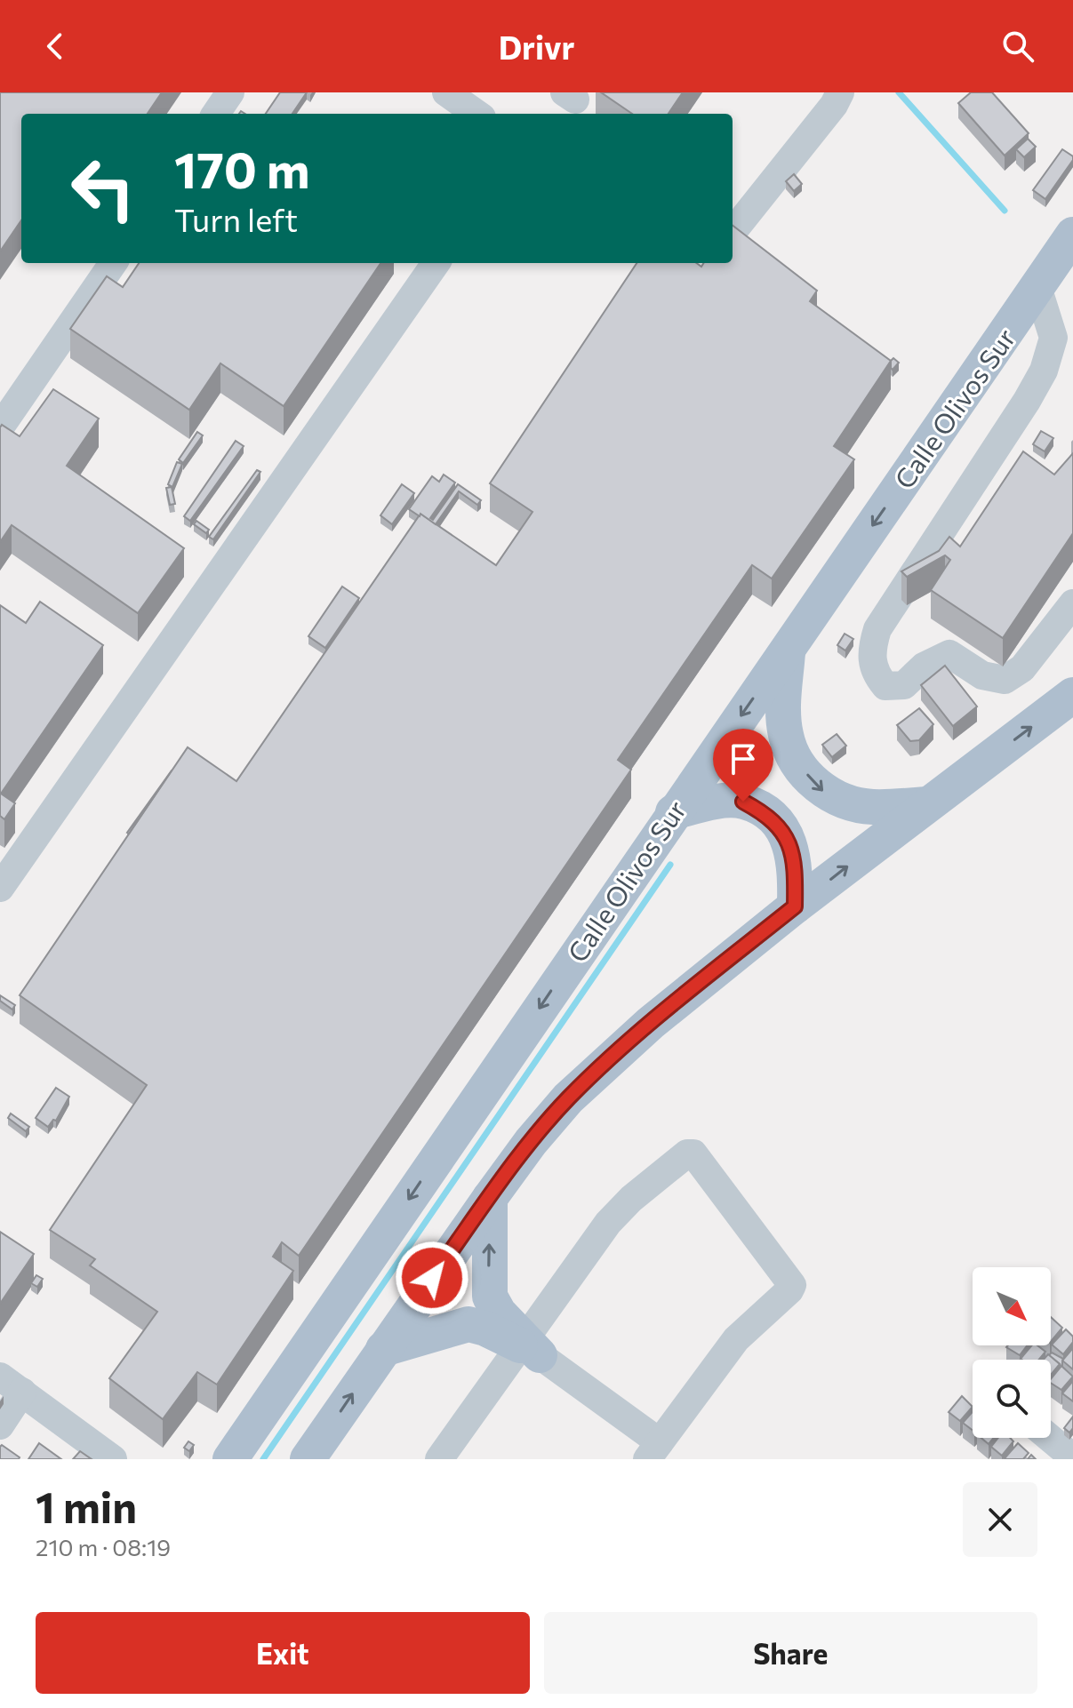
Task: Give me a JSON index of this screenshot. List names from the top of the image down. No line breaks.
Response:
{"streets":{"main road":["Calle Olivos Sur"]},"north":"bottom right","page":{"header":"Drivr","turn":["170 m","Turn left"],"heading":["1 min","210 m · 08:19"],"buttons":["Exit","Share"]}}
